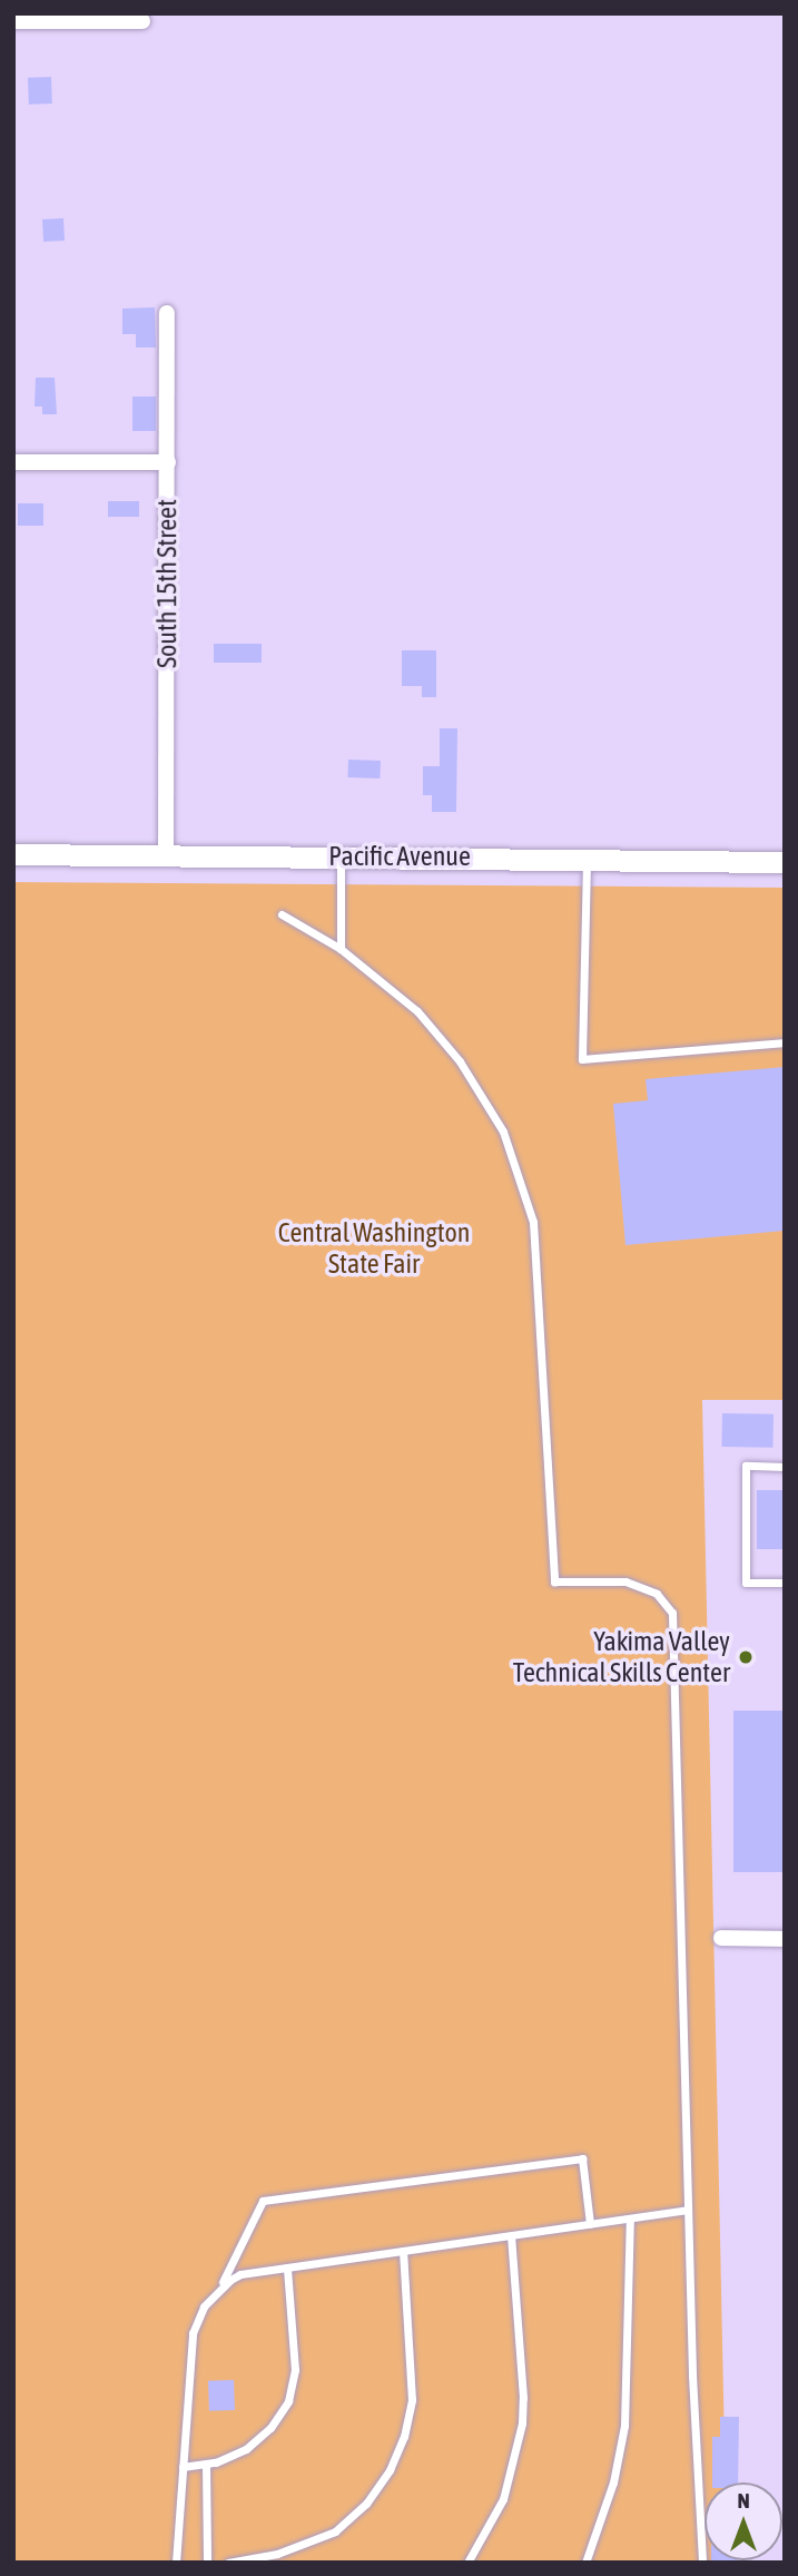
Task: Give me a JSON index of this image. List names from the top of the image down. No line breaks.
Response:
{"streets":{"street":["South 15th Street","Pacific Avenue"]},"crossings":[["South 15th Street","Pacific Avenue"]],"parks":["Central Washington State Fair"],"places":["Yakima Valley Technical Skills Center"],"north":"top"}
